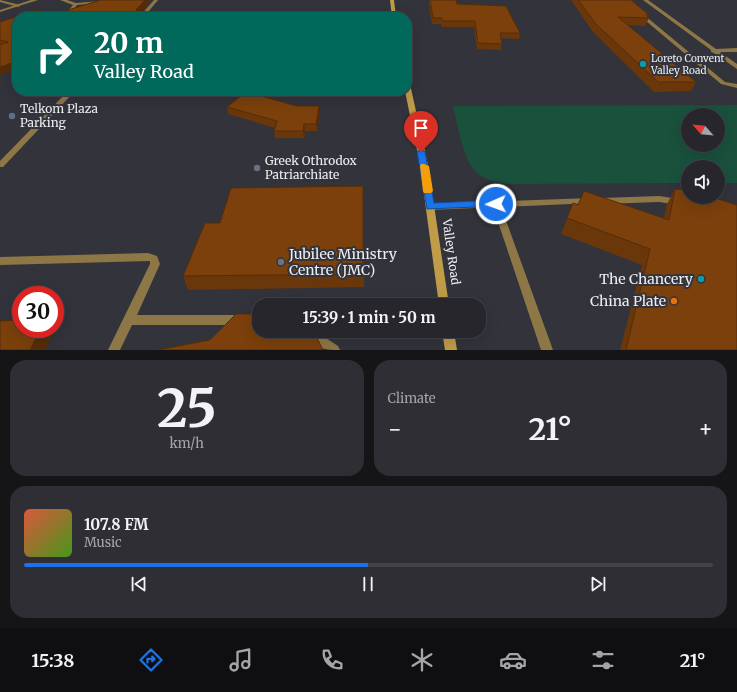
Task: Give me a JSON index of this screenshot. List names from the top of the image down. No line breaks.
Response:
{"streets":{"main road":["Valley Road"]},"places":["Loreto Convent Valley Road","Telkom Plaza Parking","Greek Othrodox Patriarchiate","Jubilee Ministry Centre (JMC)","The Chancery","China Plate"],"north":"top left","page":{"turn":["20 m","Valley Road"],"limit":"30","trip":"15:39 · 1 min · 50 m","tile":[["25","km/h"],"Climate"],"heat":["−","21°","+"],"song":["107.8 FM","Music"],"tabs":["15:38","21°"]}}
